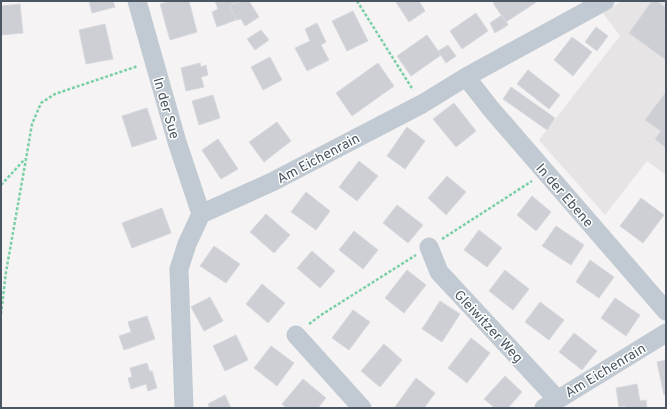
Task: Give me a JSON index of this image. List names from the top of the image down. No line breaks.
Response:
{"streets":{"street":["In der Sue","Am Eichenrain","In der Ebene","Gleiwitzer Weg"]},"crossings":[["In der Sue","Am Eichenrain"],["Am Eichenrain","In der Ebene"],["Am Eichenrain","Gleiwitzer Weg"]]}
